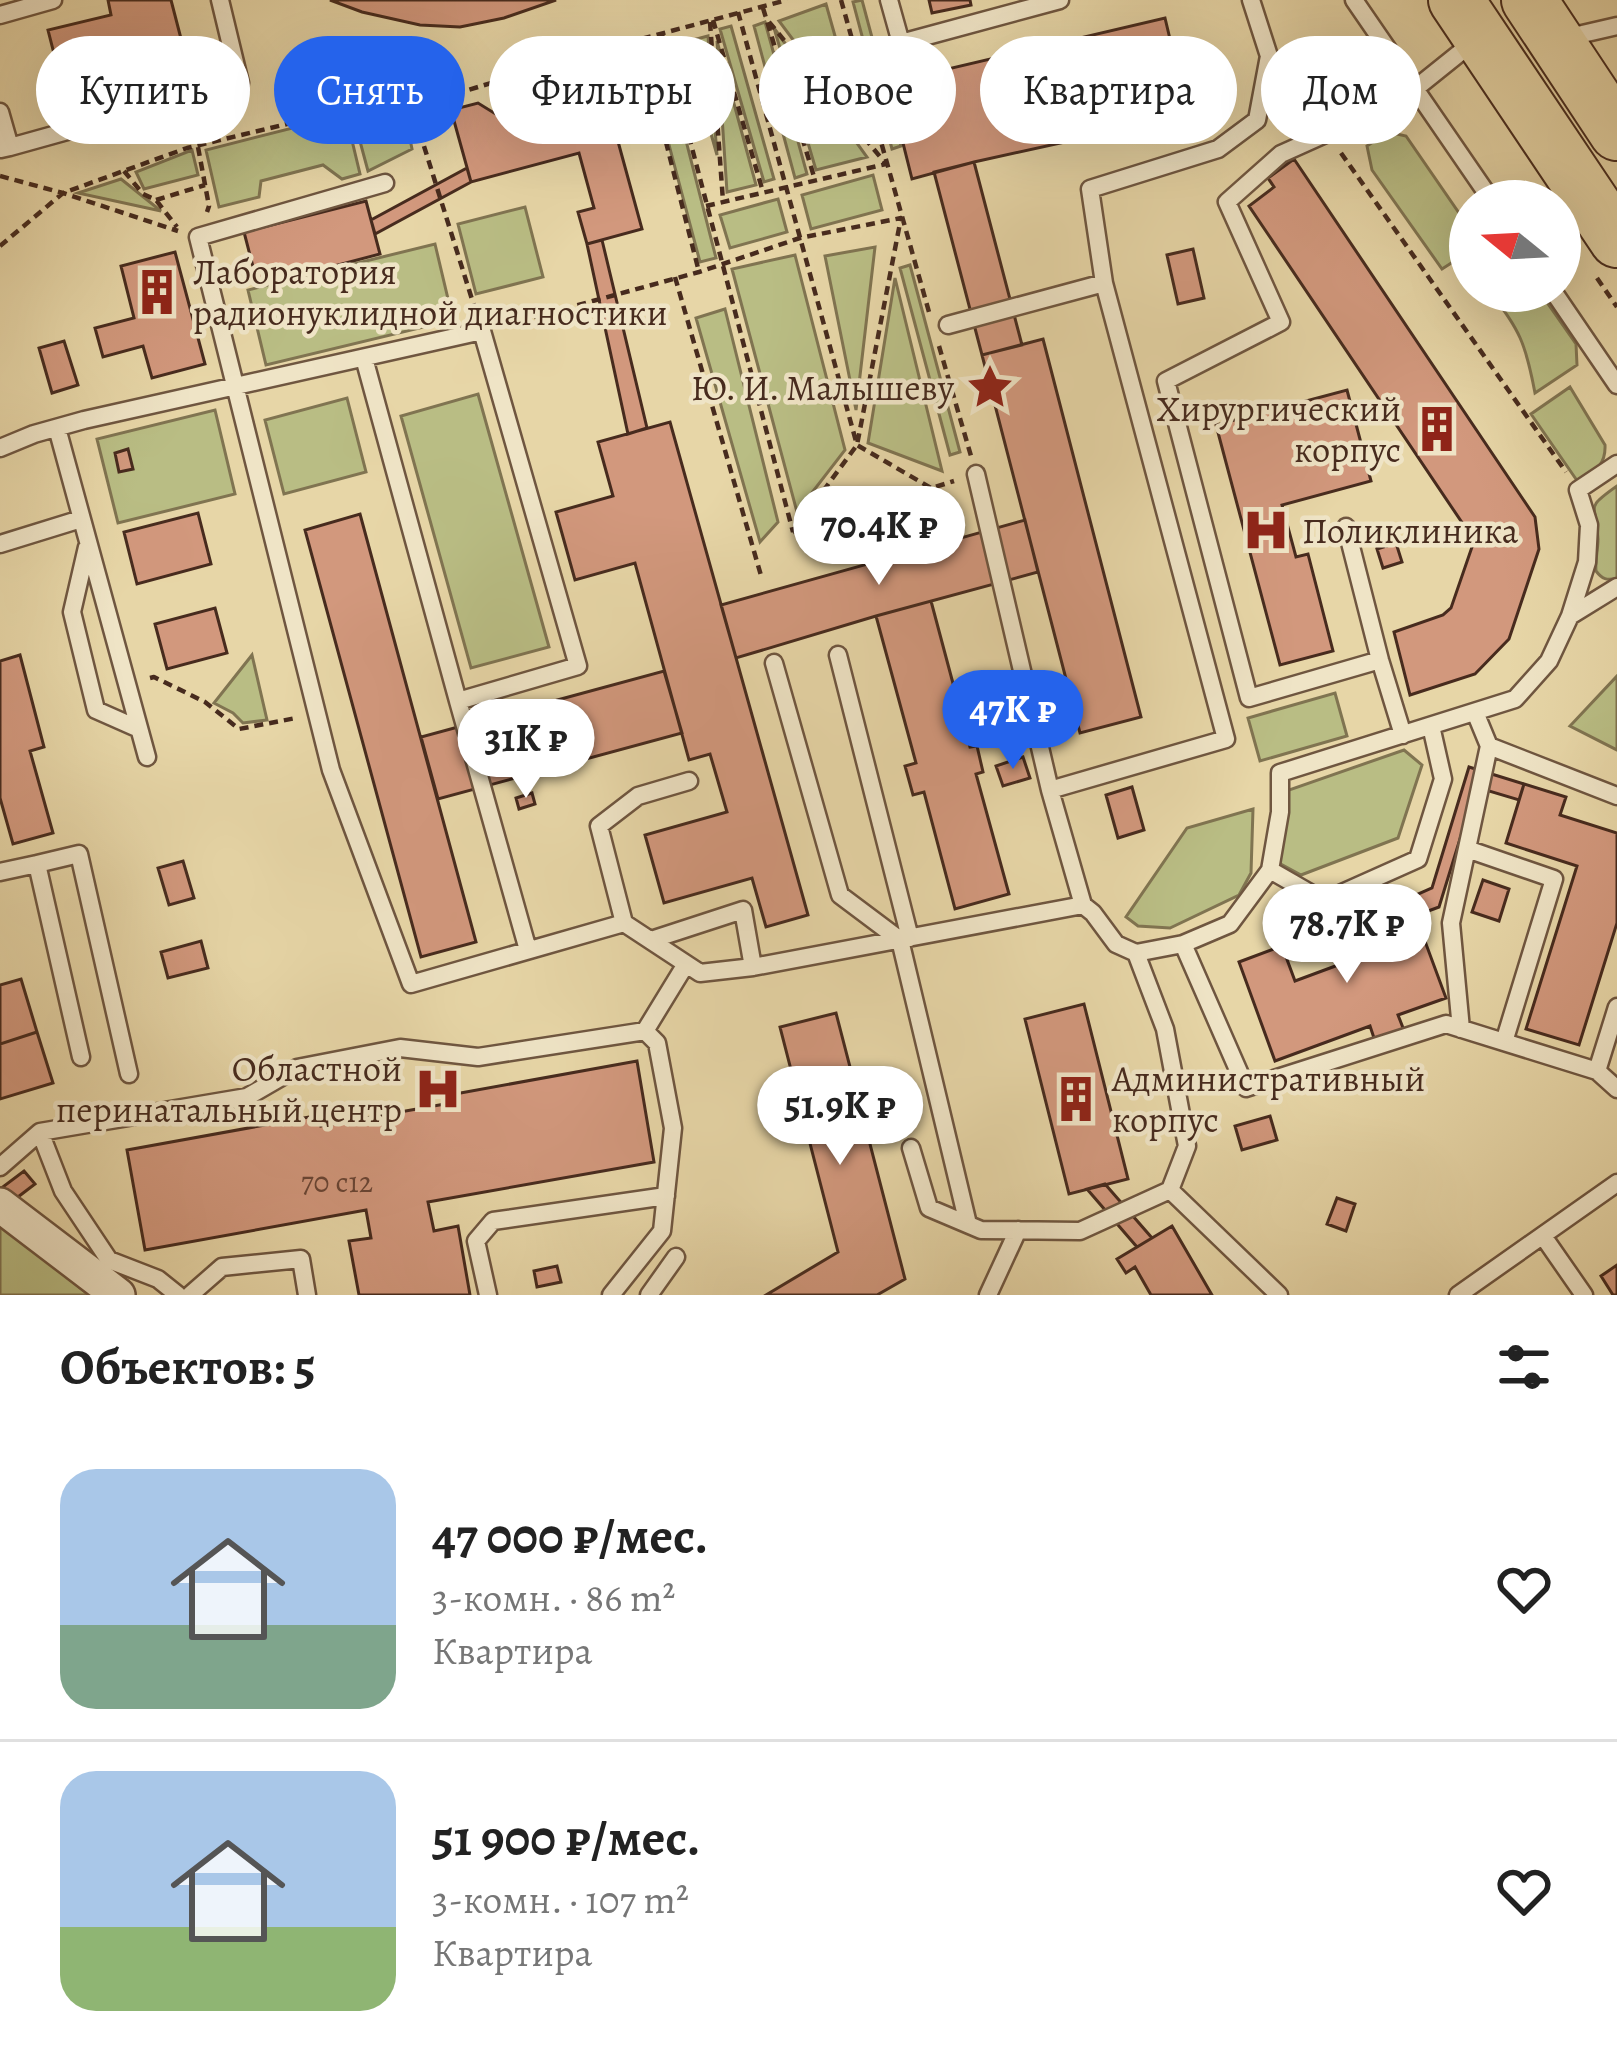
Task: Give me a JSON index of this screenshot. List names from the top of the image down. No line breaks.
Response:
{"places":{"building":["Лаборатория радионуклидной диагностики","Хирургический корпус","Административный корпус"],"place":["Ю. И. Малышеву"],"hospital":["Поликлиника","Областной перинатальный центр"]},"house_numbers":["70 с12"],"north":"left","page":{"chip":["Купить","Снять","Фильтры","Новое","Квартира","Дом"],"price":["70.4K ₽","47K ₽","31K ₽","78.7K ₽","51.9K ₽"],"heading":"Объектов: 5","list":[{"name":"47 000 ₽/мес.","note":"3-комн. · 86 m² · Квартира"},{"name":"51 900 ₽/мес.","note":"3-комн. · 107 m² · Квартира"}]}}
